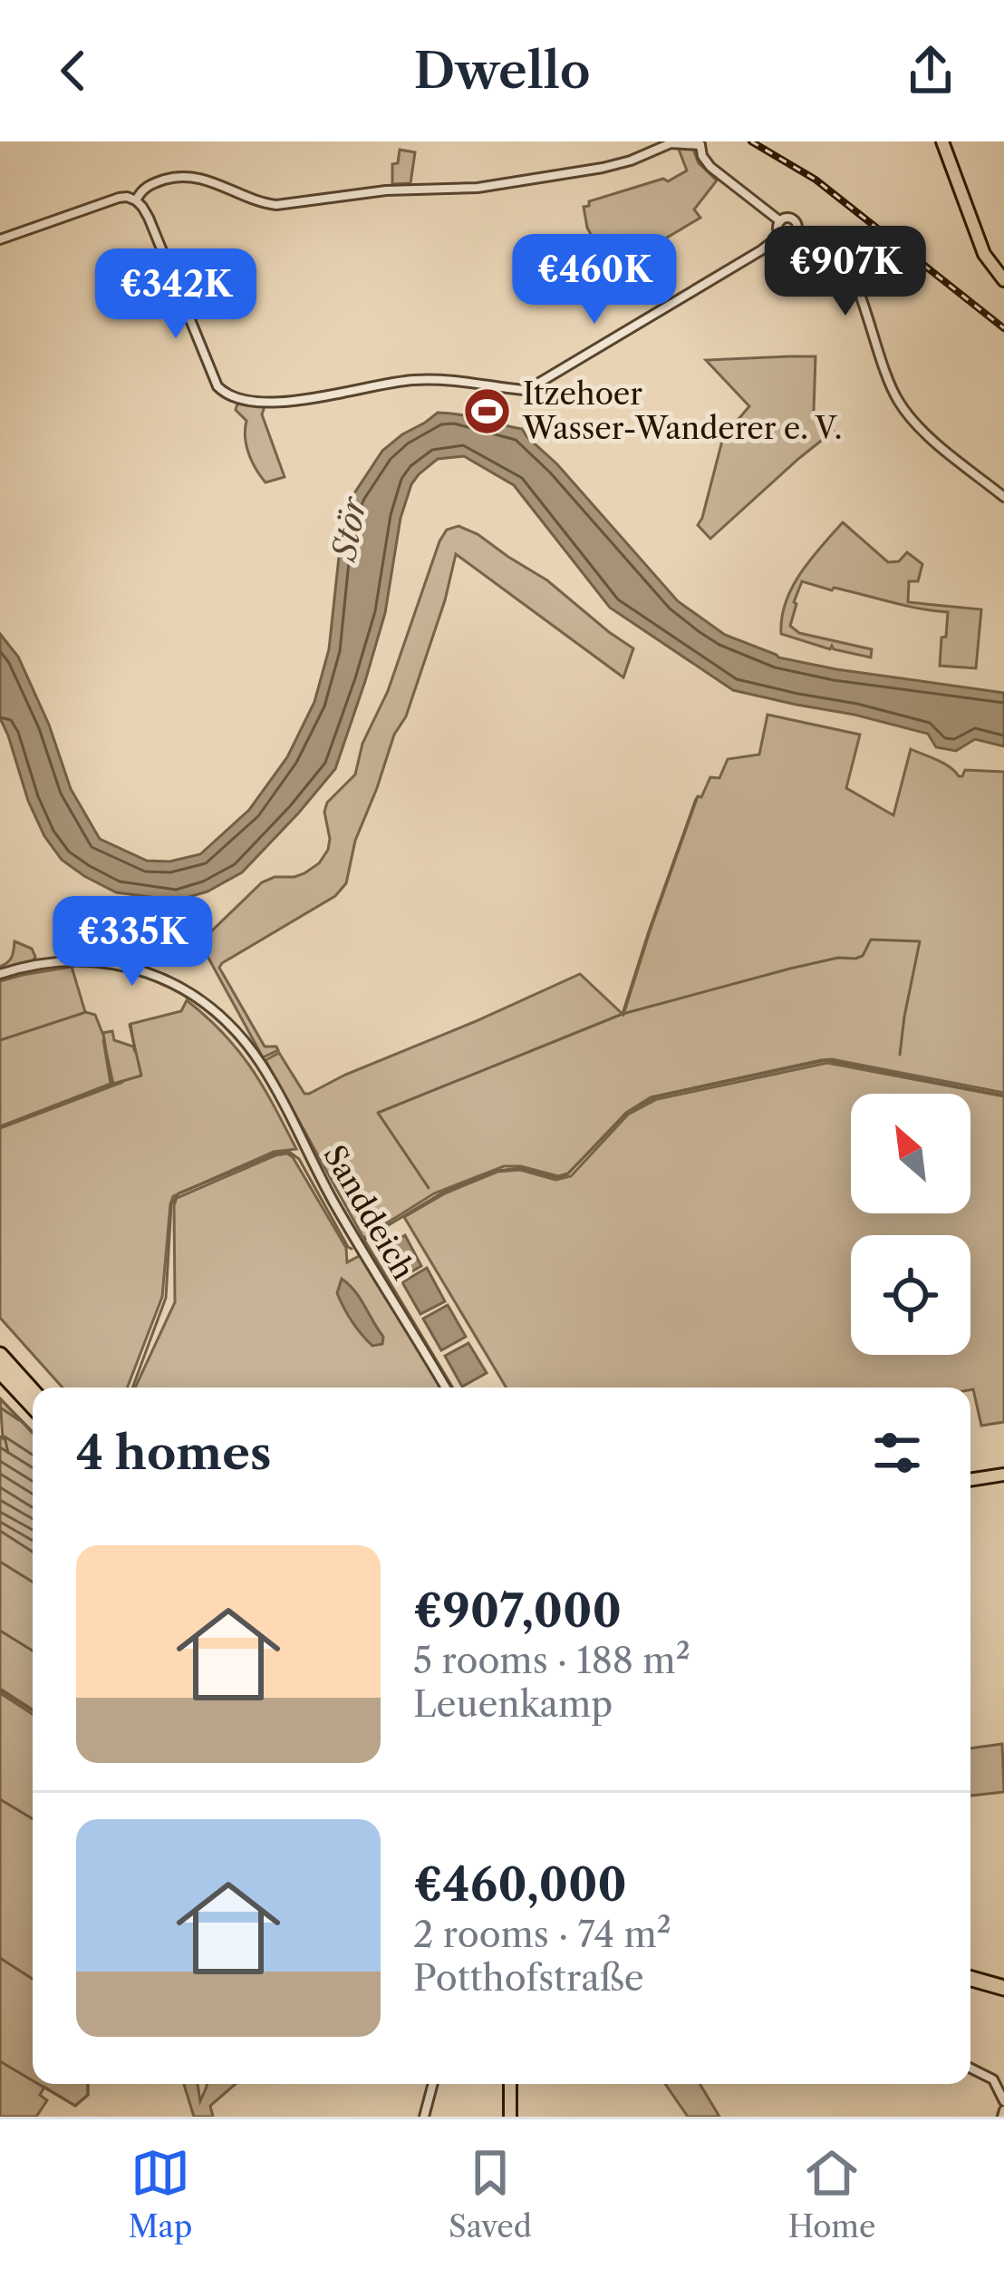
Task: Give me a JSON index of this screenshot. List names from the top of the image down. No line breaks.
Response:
{"streets":{"street":["Sanddeich"]},"water":["Stör"],"places":{"sports":["Itzehoer Wasser-Wanderer e. V."]},"north":"top left","page":{"header":"Dwello","price":["€907K","€460K","€342K","€335K"],"heading":"4 homes","list":[{"name":"€907,000","note":"5 rooms · 188 m² · Leuenkamp"},{"name":"€460,000","note":"2 rooms · 74 m² · Potthofstraße"}],"tabs":["Map","Saved","Home"]}}
